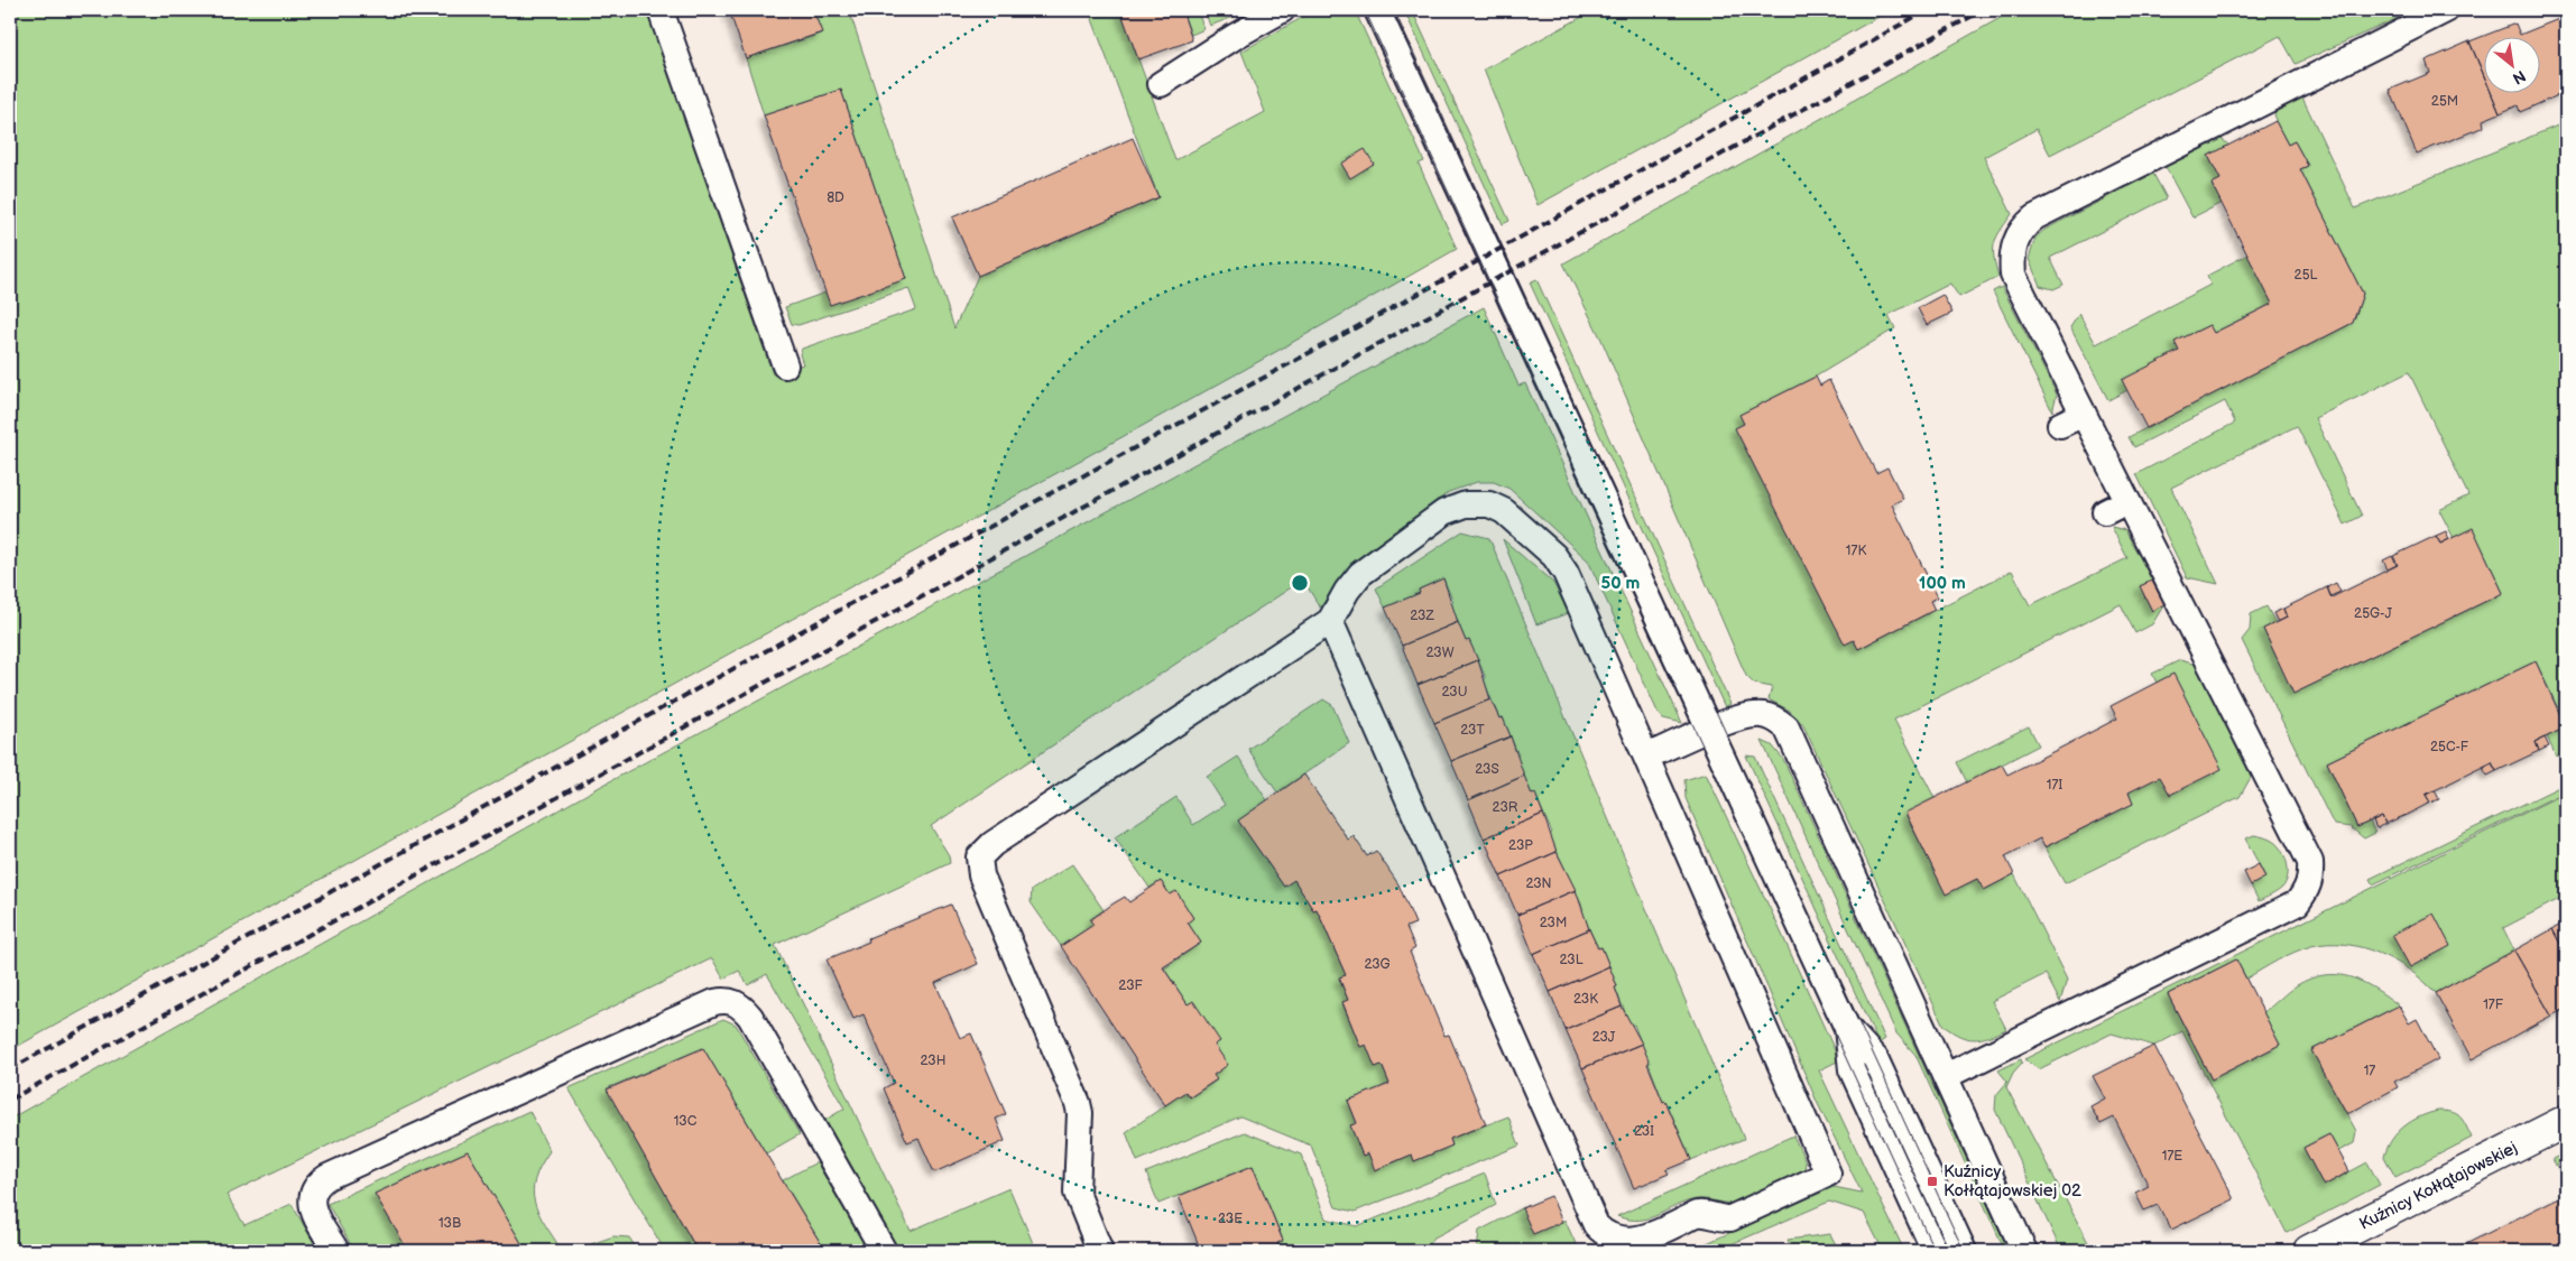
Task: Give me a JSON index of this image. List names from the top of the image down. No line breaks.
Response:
{"streets":{"street":["Kuźnicy Kołłątajowskiej"]},"places":{"transit":["Kuźnicy Kołłątajowskiej 02"]},"house_numbers":["25M","8D","25L","17K","25G-J","23Z","23W","23U","23T","25C-F","23S","17I","23R","23P","23N","23M","23L","23G","23F","23K","17F","23J","23H","17","13C","23I","17E","23E","13B"],"north":"bottom right","rings":["50 m","100 m"]}
